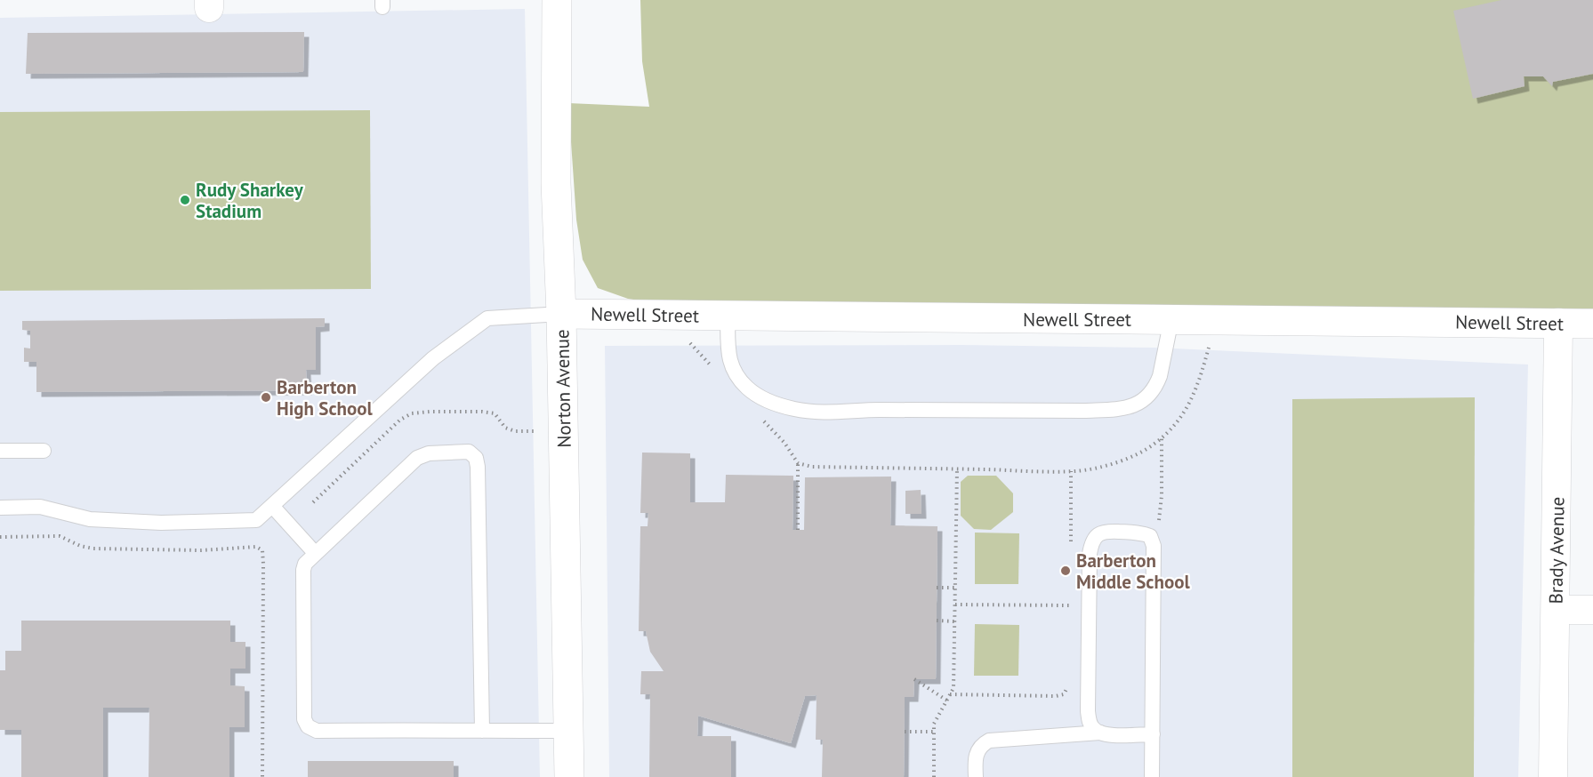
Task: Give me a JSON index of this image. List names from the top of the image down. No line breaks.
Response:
{"streets":{"street":["Newell Street","Norton Avenue","Brady Avenue"]},"crossings":[["Newell Street","Norton Avenue"],["Newell Street","Brady Avenue"]],"places":["Rudy Sharkey Stadium","Barberton High School","Barberton Middle School"]}
